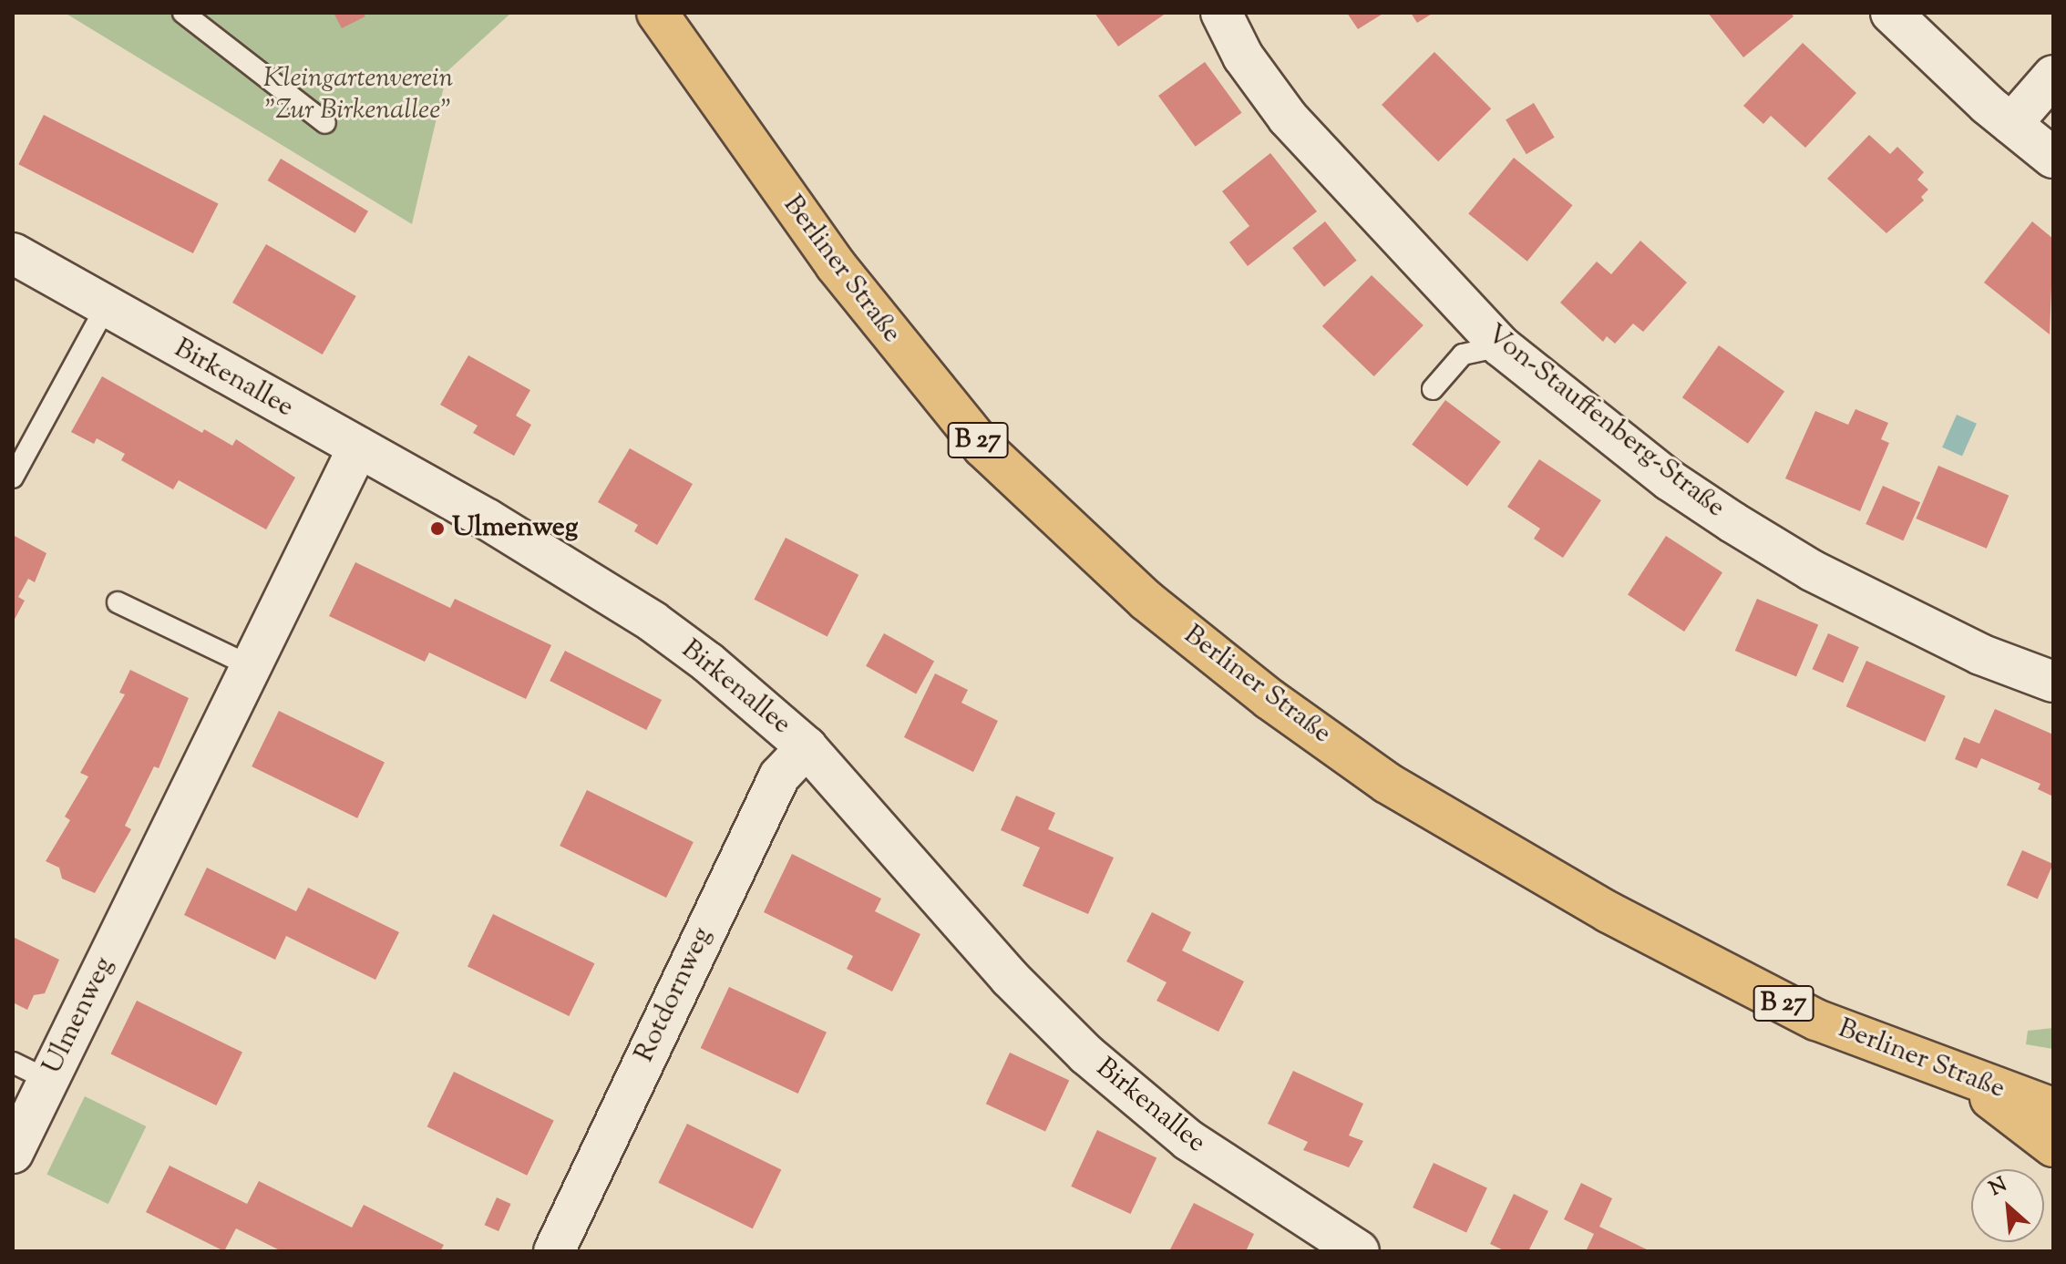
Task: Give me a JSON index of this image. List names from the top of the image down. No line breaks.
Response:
{"streets":{"highway":["Berliner Straße","B 27"],"street":["Birkenallee","Von-Stauffenberg-Straße","Rotdornweg","Ulmenweg"]},"crossings":[["Birkenallee","Rotdornweg"],["Birkenallee","Ulmenweg"]],"parks":["Kleingartenverein \"Zur Birkenallee\""],"places":["Ulmenweg"],"north":"top left"}
